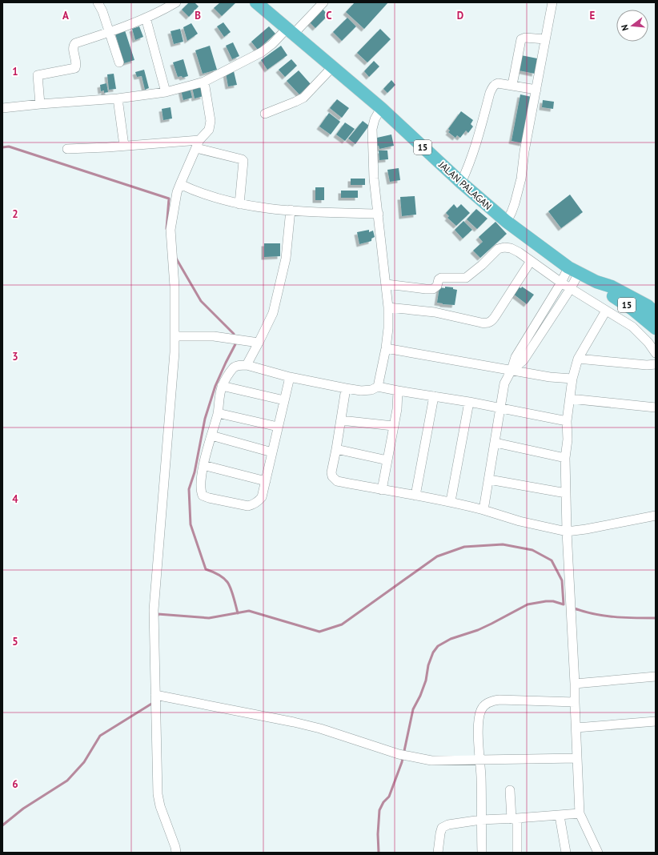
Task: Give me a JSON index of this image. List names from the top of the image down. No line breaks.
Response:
{"streets":{"highway":["15","JALAN PALAGAN"]},"north":"left","grid":{"columns":["A","B","C","D","E"],"rows":["1","2","3","4","5","6"]}}
